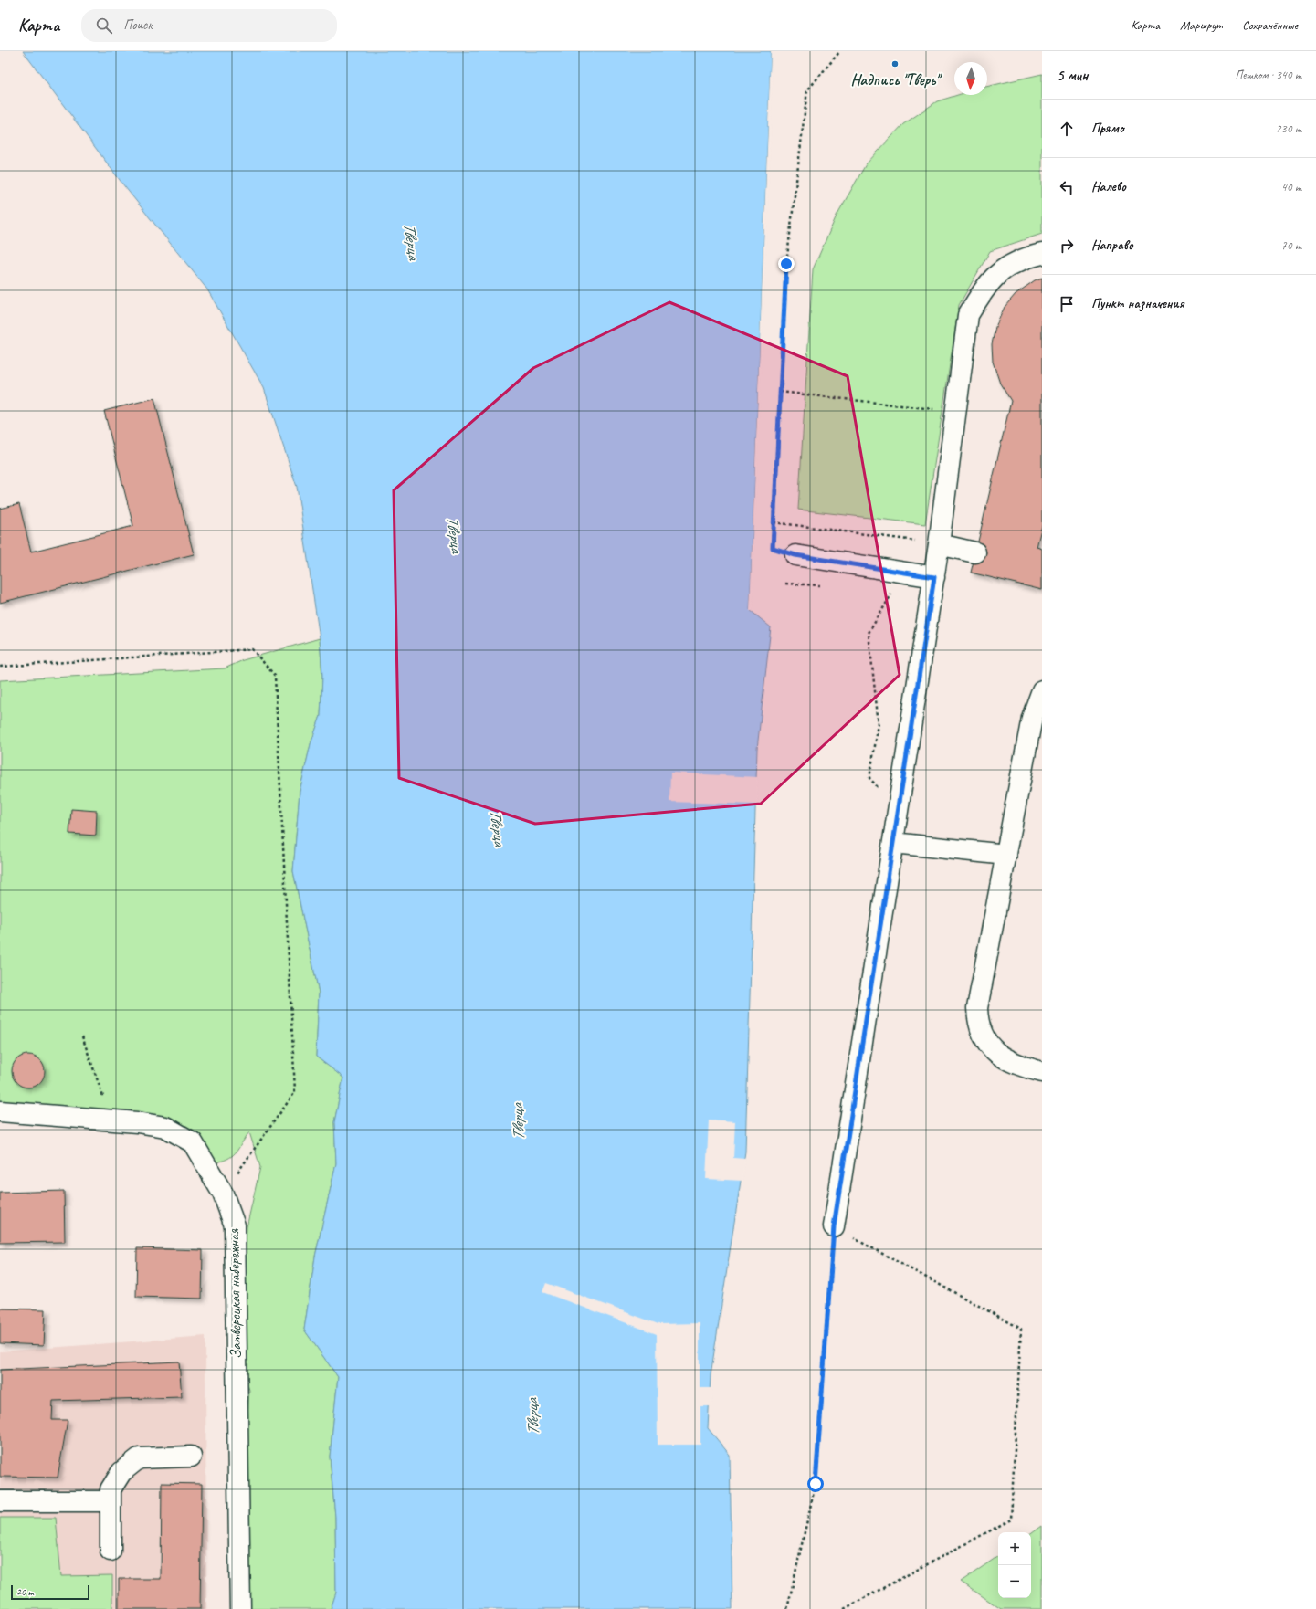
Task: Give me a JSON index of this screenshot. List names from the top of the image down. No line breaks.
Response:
{"streets":{"street":["Затверецкая набережная"]},"water":["Тверца"],"places":["Надпись \"Тверь\""],"scale_bar":"20 m","north":"bottom","page":{"header":"Карта","search":"Поиск","nav":["Карта","Маршрут","Сохранённые"],"heading":["5 мин","Пешком · 340 m"],"list":[["Прямо","230 m"],["Налево","40 m"],["Направо","70 m"],"Пункт назначения"],"map_buttons":["+","−"],"scale":"20 m"}}
